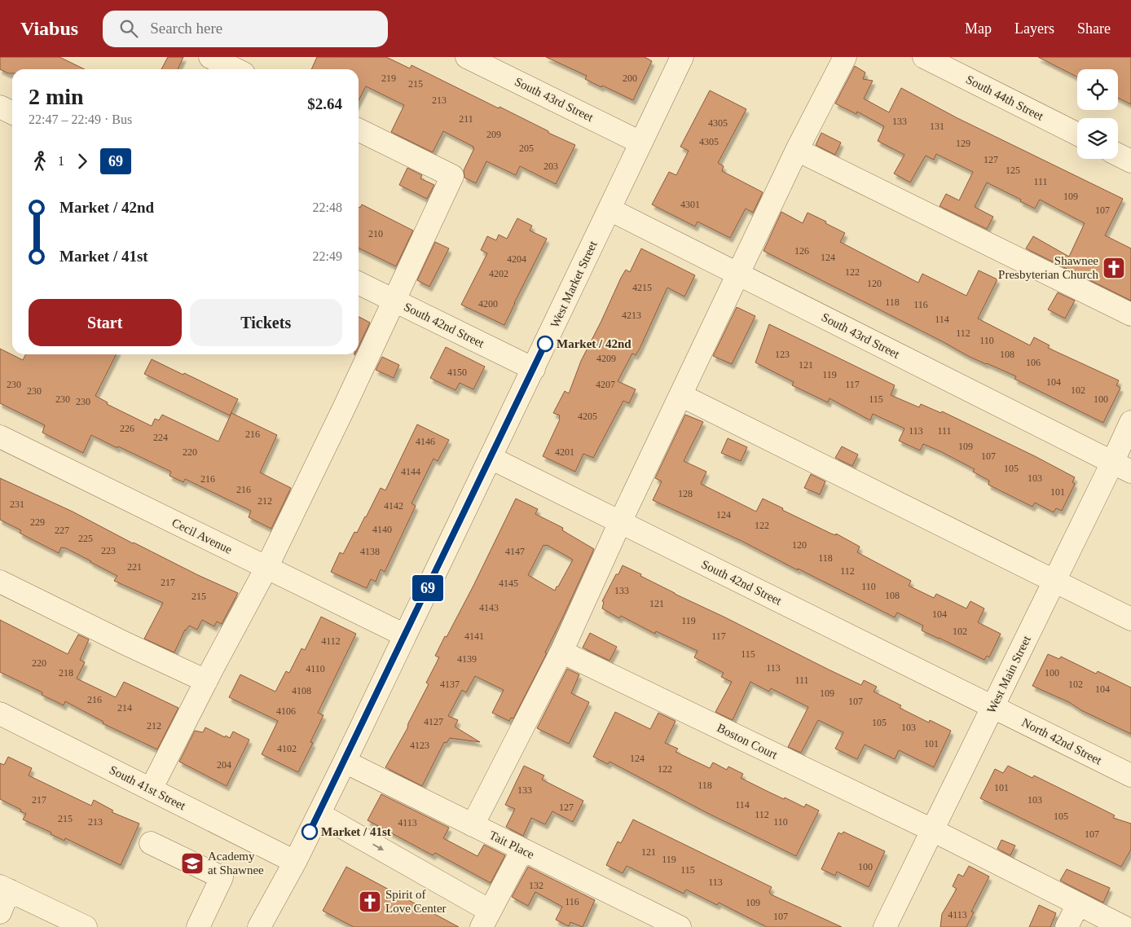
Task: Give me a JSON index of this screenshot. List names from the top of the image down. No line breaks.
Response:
{"streets":{"street":["South 44th Street","South 43rd Street","West Market Street","South 42nd Street","Cecil Avenue","West Main Street","Boston Court","North 42nd Street","South 41st Street","Tait Place"]},"crossings":[["South 43rd Street","West Market Street"],["South 43rd Street","West Main Street"],["West Market Street","South 42nd Street"],["West Market Street","Cecil Avenue"],["West Market Street","South 41st Street"],["West Market Street","Tait Place"],["South 42nd Street","West Main Street"],["South 42nd Street","North 42nd Street"],["West Main Street","Boston Court"],["West Main Street","North 42nd Street"]],"places":{"church":["Shawnee Presbyterian Church","Spirit of Love Center"],"other":["Market / 42nd","Market / 41st"],"school or university":["Academy at Shawnee"]},"lines":["bus line 69"],"house_numbers":["219","200","215","213","211","133","4305","131","209","4305","129","205","127","203","125","111","109","4301","107","210","126","124","4204","122","4202","120","4215","118","4200","116","4213","114","112","110","123","108","4209","106","121","4150","119","104","230","4207","117","102","230","230","115","100","230","4205","226","113","111","216","224","4146","109","220","4201","107","105","4144","103","216","216","101","128","212","231","4142","124","229","122","4140","227","225","120","223","4138","4147","118","221","112","217","4145","110","133","108","215","121","4143","104","119","102","4141","117","4112","115","4139","220","113","4110","218","100","111","4137","102","104","4108","109","216","107","214","4106","4127","105","212","103","101","4123","4102","124","204","122","118","101","133","217","103","114","127","112","105","215","213","110","4113","107","121","119","100","115","113","132","116","109","4113","107"],"page":{"header":"Viabus","search":"Search here","nav":["Map","Layers","Share"],"on_map":"69","heading":["2 min","22:47 – 22:49 · Bus","$2.64"],"legs":["1","69"],"list":[{"name":"Market / 42nd","value":"22:48"},{"name":"Market / 41st","value":"22:49"}],"buttons":["Start","Tickets"]}}
